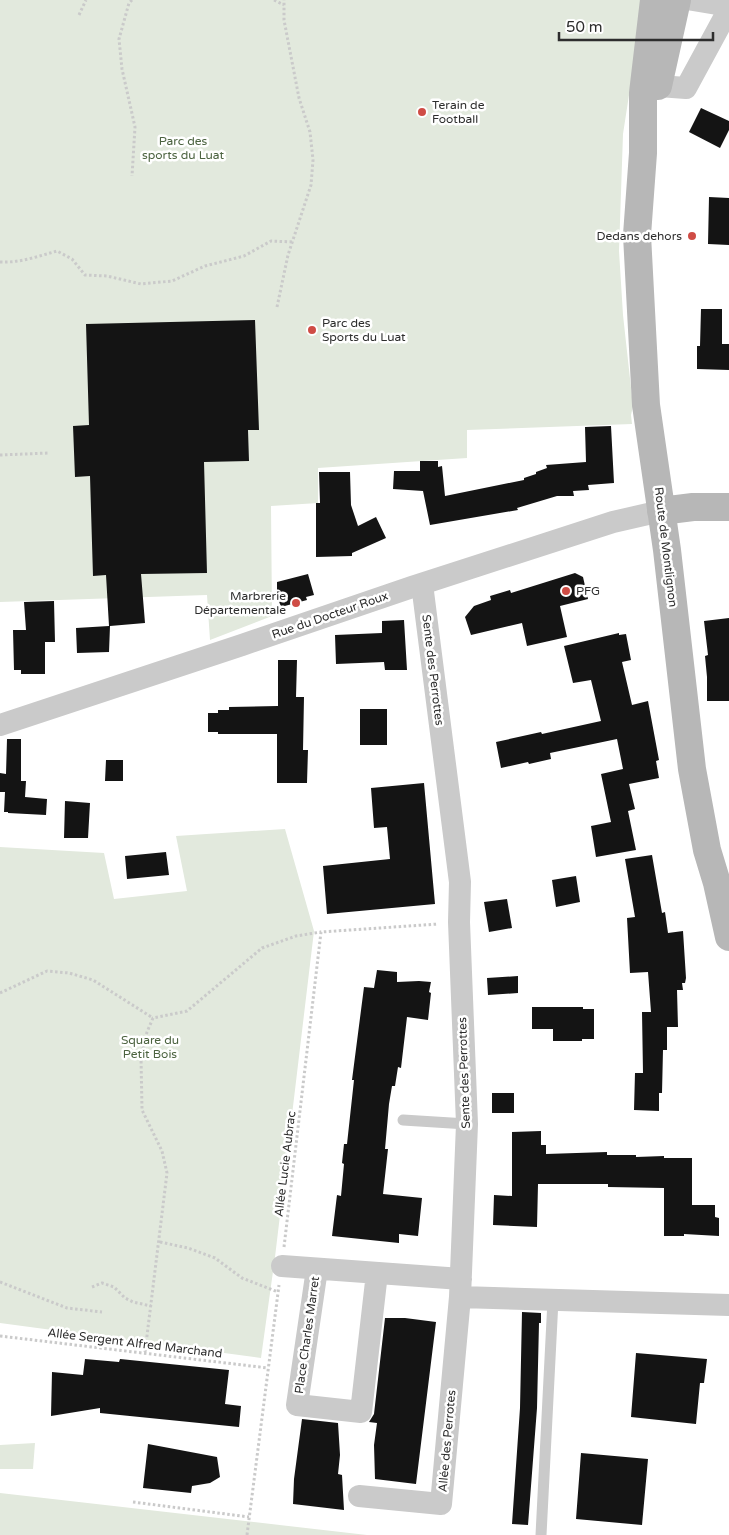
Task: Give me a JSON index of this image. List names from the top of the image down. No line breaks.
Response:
{"streets":{"main road":["Route de Montlignon"],"street":["Rue du Docteur Roux","Sente des Perrottes","Place Charles Marret","Allée des Perrotes"],"path":["Allée Lucie Aubrac","Allée Sergent Alfred Marchand"]},"crossings":[["Route de Montlignon","Rue du Docteur Roux"],["Rue du Docteur Roux","Sente des Perrottes"],["Sente des Perrottes","Place Charles Marret"],["Sente des Perrottes","Allée des Perrotes"],["Allée Lucie Aubrac","Place Charles Marret"],["Allée Lucie Aubrac","Allée Sergent Alfred Marchand"],["Place Charles Marret","Allée des Perrotes"]],"parks":["Parc des sports du Luat","Square du Petit Bois"],"places":["Terain de Football","Dedans dehors","Parc des Sports du Luat","PFG","Marbrerie Départementale"],"scale_bar":"50 m"}
